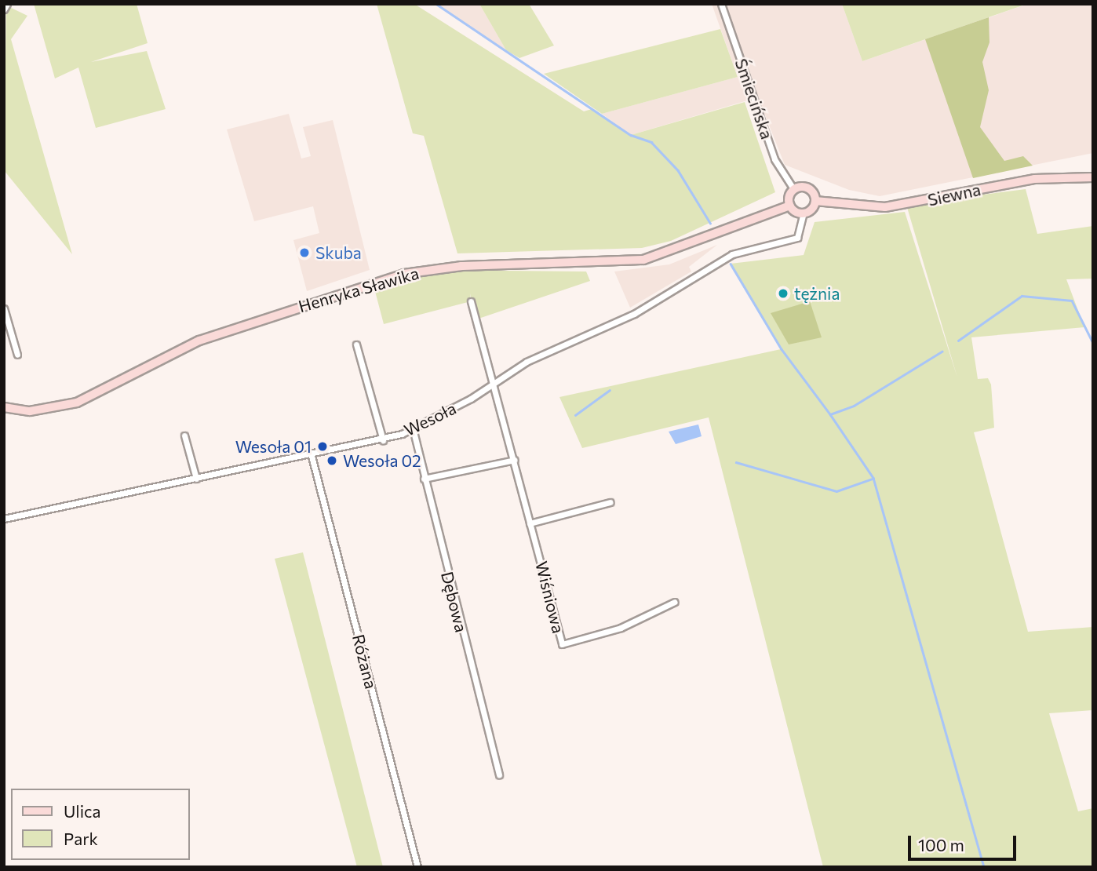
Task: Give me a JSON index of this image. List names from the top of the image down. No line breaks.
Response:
{"streets":{"main road":["Siewna","Henryka Sławika"],"street":["Śmiecińska","Wesoła","Wiśniowa","Dębowa","Różana"]},"crossings":[["Śmiecińska","Siewna"],["Śmiecińska","Henryka Sławika"],["Śmiecińska","Wesoła"],["Siewna","Henryka Sławika"],["Siewna","Wesoła"],["Henryka Sławika","Wesoła"],["Wesoła","Wiśniowa"],["Wesoła","Dębowa"],["Wesoła","Różana"]],"places":["Skuba","tężnia","Wesoła 01","Wesoła 02"],"legend":["Ulica","Park"],"scale_bar":"100 m"}
